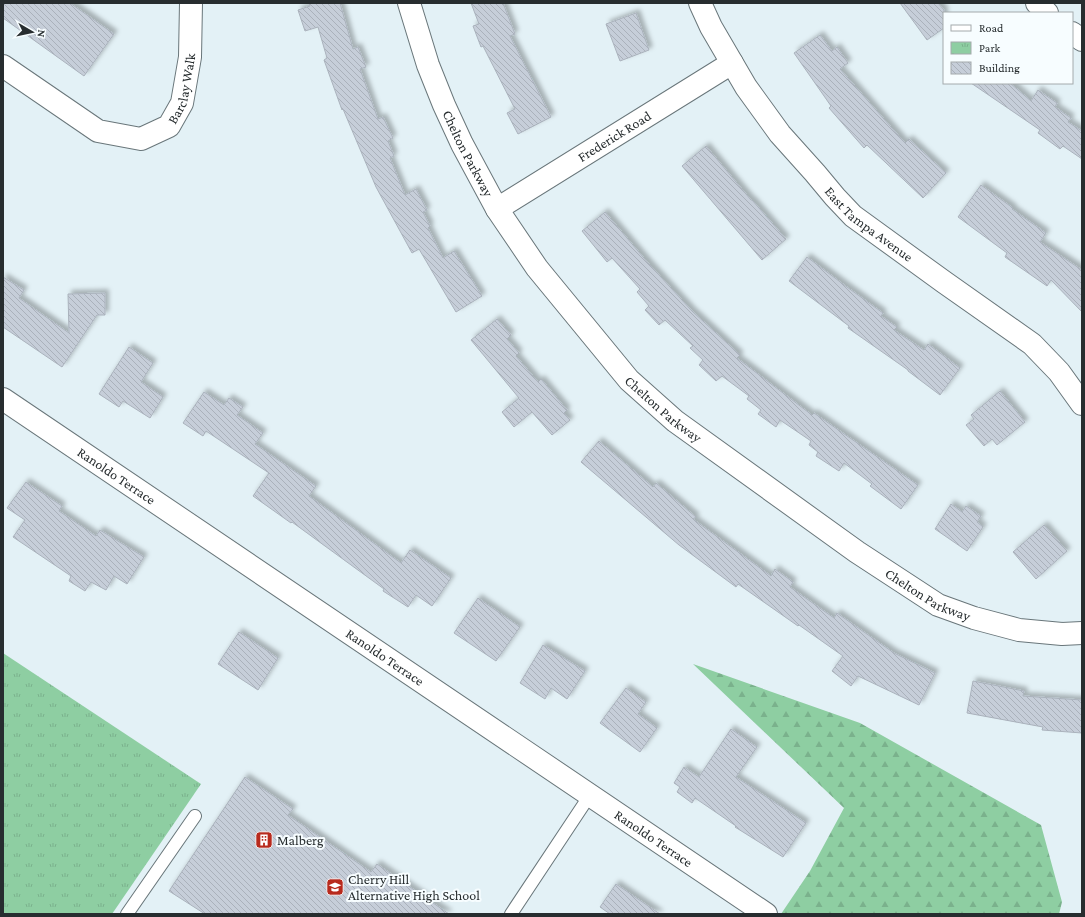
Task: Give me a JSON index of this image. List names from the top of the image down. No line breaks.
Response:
{"streets":{"street":["Barclay Walk","Frederick Road","Chelton Parkway","East Tampa Avenue","Ranoldo Terrace"]},"crossings":[["Frederick Road","Chelton Parkway"],["Frederick Road","East Tampa Avenue"]],"places":{"building":["Malberg"],"school or university":["Cherry Hill Alternative High School"]},"legend":["Road","Park","Building"],"north":"right"}
